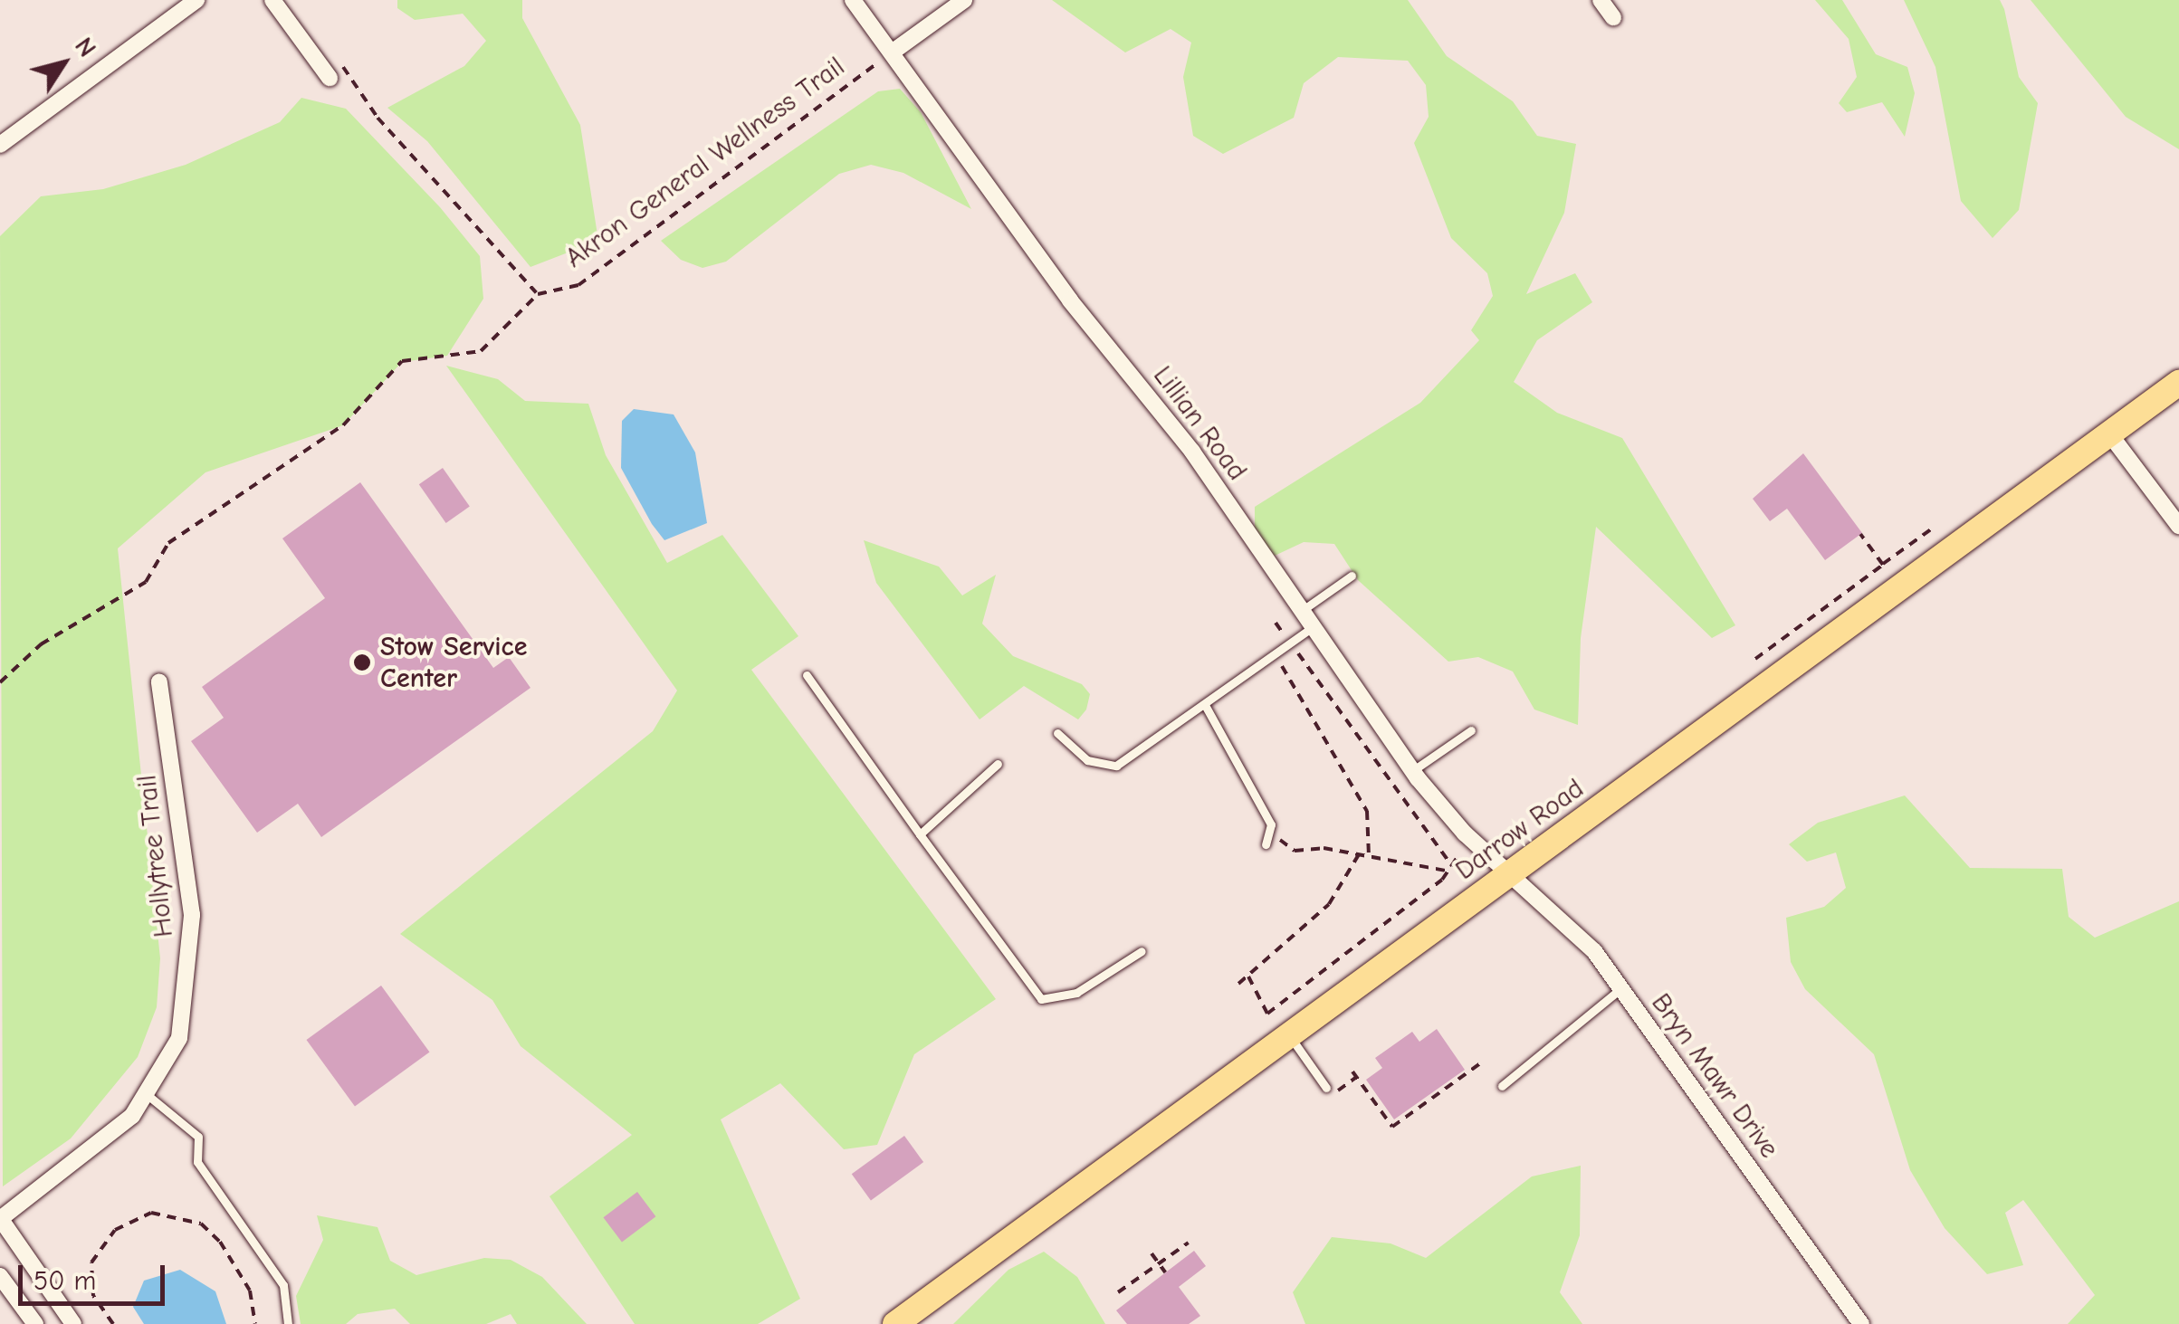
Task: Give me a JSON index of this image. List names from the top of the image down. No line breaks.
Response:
{"streets":{"main road":["Darrow Road"],"street":["Lillian Road","Hollytree Trail","Bryn Mawr Drive"],"path":["Akron General Wellness Trail"]},"crossings":[["Akron General Wellness Trail","Lillian Road"],["Lillian Road","Darrow Road"],["Lillian Road","Bryn Mawr Drive"],["Darrow Road","Bryn Mawr Drive"]],"places":["Stow Service Center"],"scale_bar":"50 m","north":"top right"}
